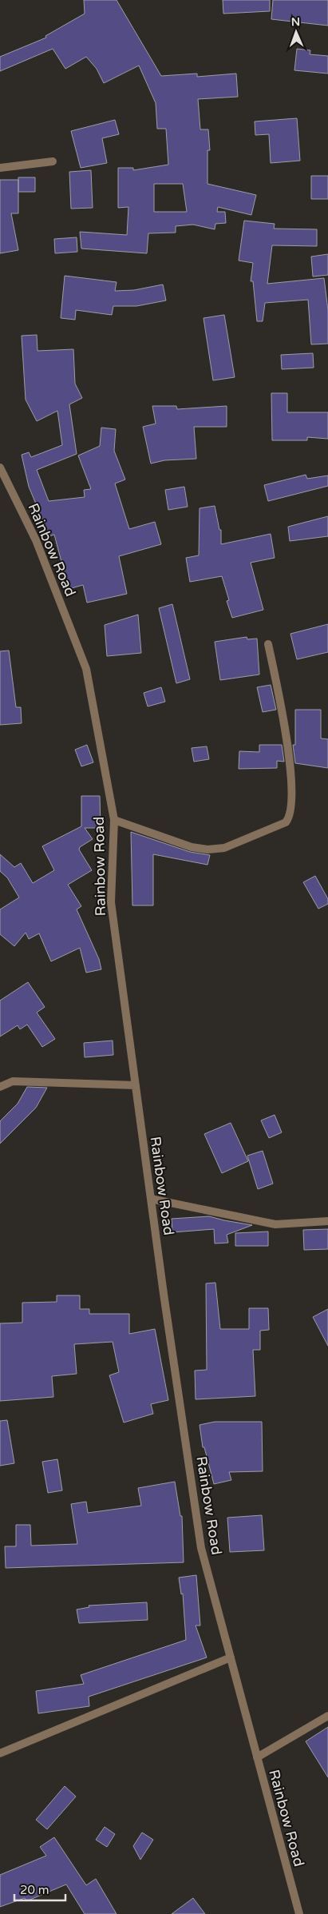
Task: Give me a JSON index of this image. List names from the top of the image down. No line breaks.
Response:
{"streets":{"street":["Rainbow Road"]},"scale_bar":"20 m","north":"top"}
